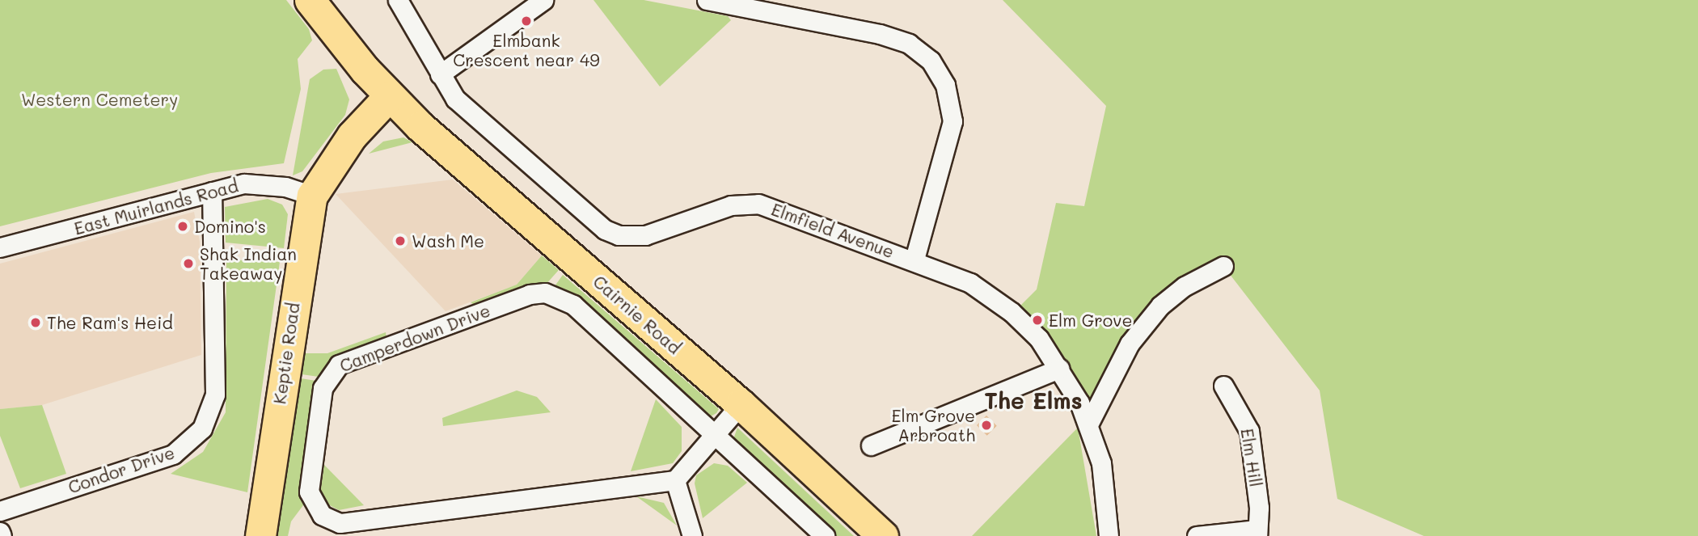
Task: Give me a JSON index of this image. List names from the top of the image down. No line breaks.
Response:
{"streets":{"main road":["Cairnie Road","Keptie Road"],"street":["East Muirlands Road","Elmfield Avenue","Camperdown Drive","Elm Hill","Condor Drive"]},"crossings":[["East Muirlands Road","Keptie Road"],["East Muirlands Road","Condor Drive"],["Cairnie Road","Keptie Road"]],"districts":["The Elms"],"parks":["Western Cemetery"],"places":["Elmbank Crescent near 49","Domino's","Wash Me","Shak Indian Takeaway","Elm Grove","The Ram's Heid","Elm Grove Arbroath"]}
